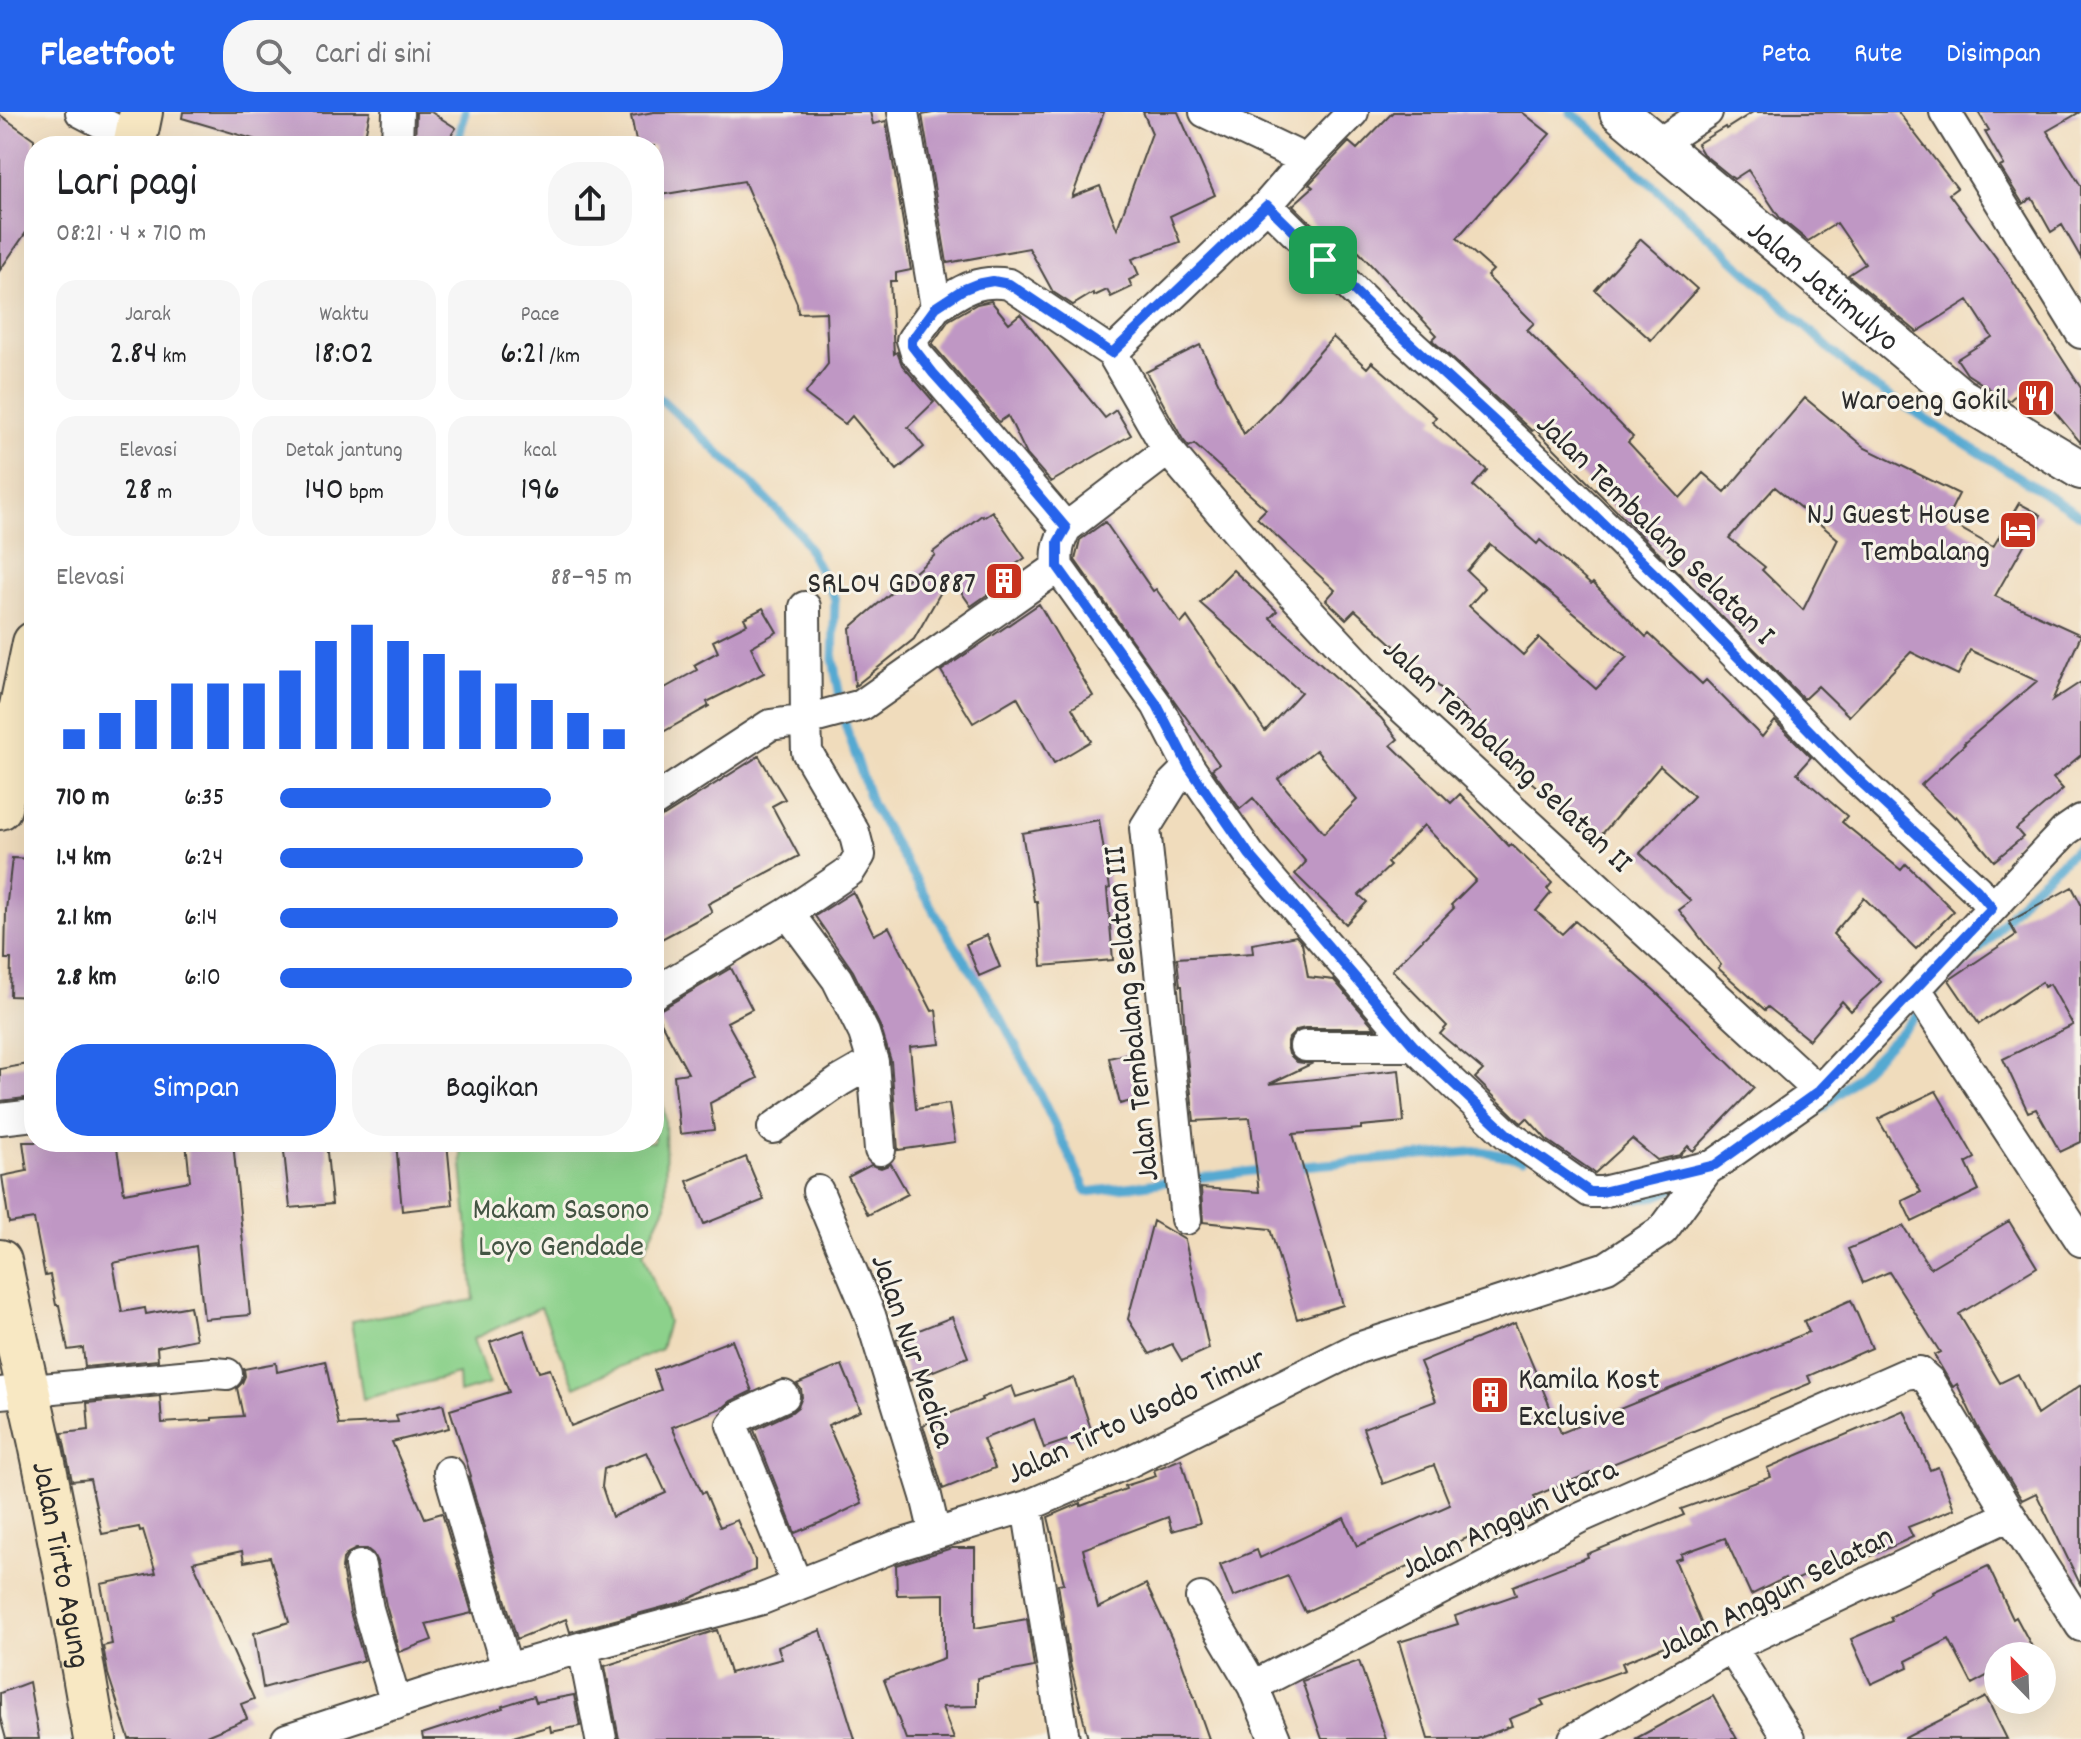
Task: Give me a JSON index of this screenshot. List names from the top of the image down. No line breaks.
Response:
{"streets":{"main road":["Jalan Tirto Agung"],"street":["Jalan Jatimulyo","Jalan Tembalang Selatan I","Jalan Tembalang Selatan II","Jalan Tembalang Selatan III","Jalan Nur Medica","Jalan Tirto Usodo Timur","Jalan Anggun Utara","Jalan Anggun Selatan"]},"crossings":[["Jalan Nur Medica","Jalan Tirto Usodo Timur"],["Jalan Anggun Utara","Jalan Anggun Selatan"]],"parks":["Makam Sasono Loyo Gendade"],"places":{"restaurant":["Waroeng Gokil"],"hotel":["NJ Guest House Tembalang"],"building":["SRL04 GD0887","Kamila Kost Exclusive"]},"north":"top left","page":{"header":"Fleetfoot","search":"Cari di sini","nav":["Peta","Rute","Disimpan"],"heading":["Lari pagi","08:21 · 4 × 710 m"],"stats":[["Jarak","2.84 km"],["Waktu","18:02"],["Pace","6:21 /km"],["Elevasi","28 m"],["Detak jantung","140 bpm"],["kcal","196"]],"chart":["Elevasi","88–95 m"],"list":[{"name":"710 m","note":"6:35"},{"name":"1.4 km","note":"6:24"},{"name":"2.1 km","note":"6:14"},{"name":"2.8 km","note":"6:10"}],"buttons":["Simpan","Bagikan"]}}
